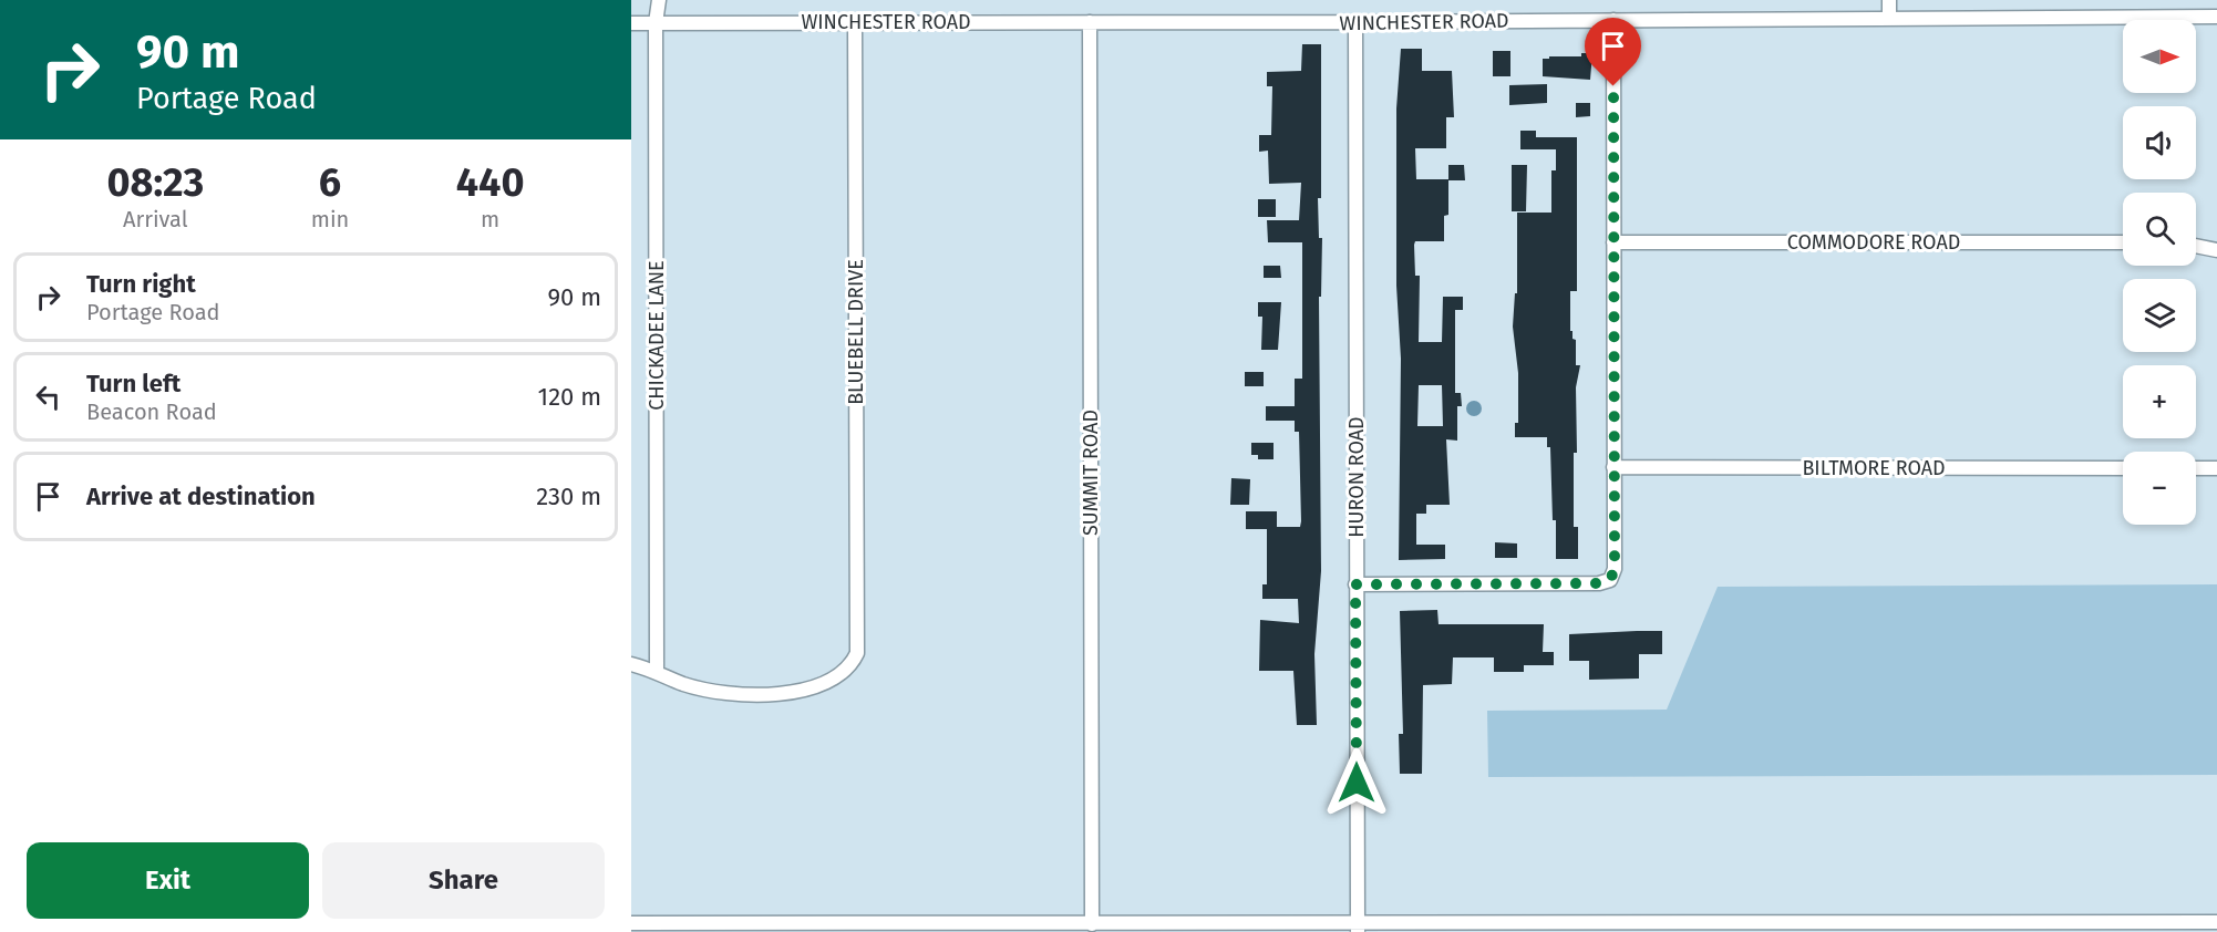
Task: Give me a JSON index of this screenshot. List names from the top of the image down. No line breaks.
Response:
{"streets":{"street":["WINCHESTER ROAD","COMMODORE ROAD","BLUEBELL DRIVE","CHICKADEE LANE","BILTMORE ROAD","SUMMIT ROAD","HURON ROAD"]},"crossings":[["WINCHESTER ROAD","BLUEBELL DRIVE"],["WINCHESTER ROAD","CHICKADEE LANE"],["WINCHESTER ROAD","SUMMIT ROAD"],["WINCHESTER ROAD","HURON ROAD"],["BLUEBELL DRIVE","CHICKADEE LANE"]],"north":"right","page":{"turn":["90 m","Portage Road"],"map_buttons":["+","−"],"eta":["08:23","Arrival","6","min","440","m"],"list":[{"name":"Turn right","note":"Portage Road","value":"90 m"},{"name":"Turn left","note":"Beacon Road","value":"120 m"},{"name":"Arrive at destination","value":"230 m"}],"buttons":["Exit","Share"]}}
